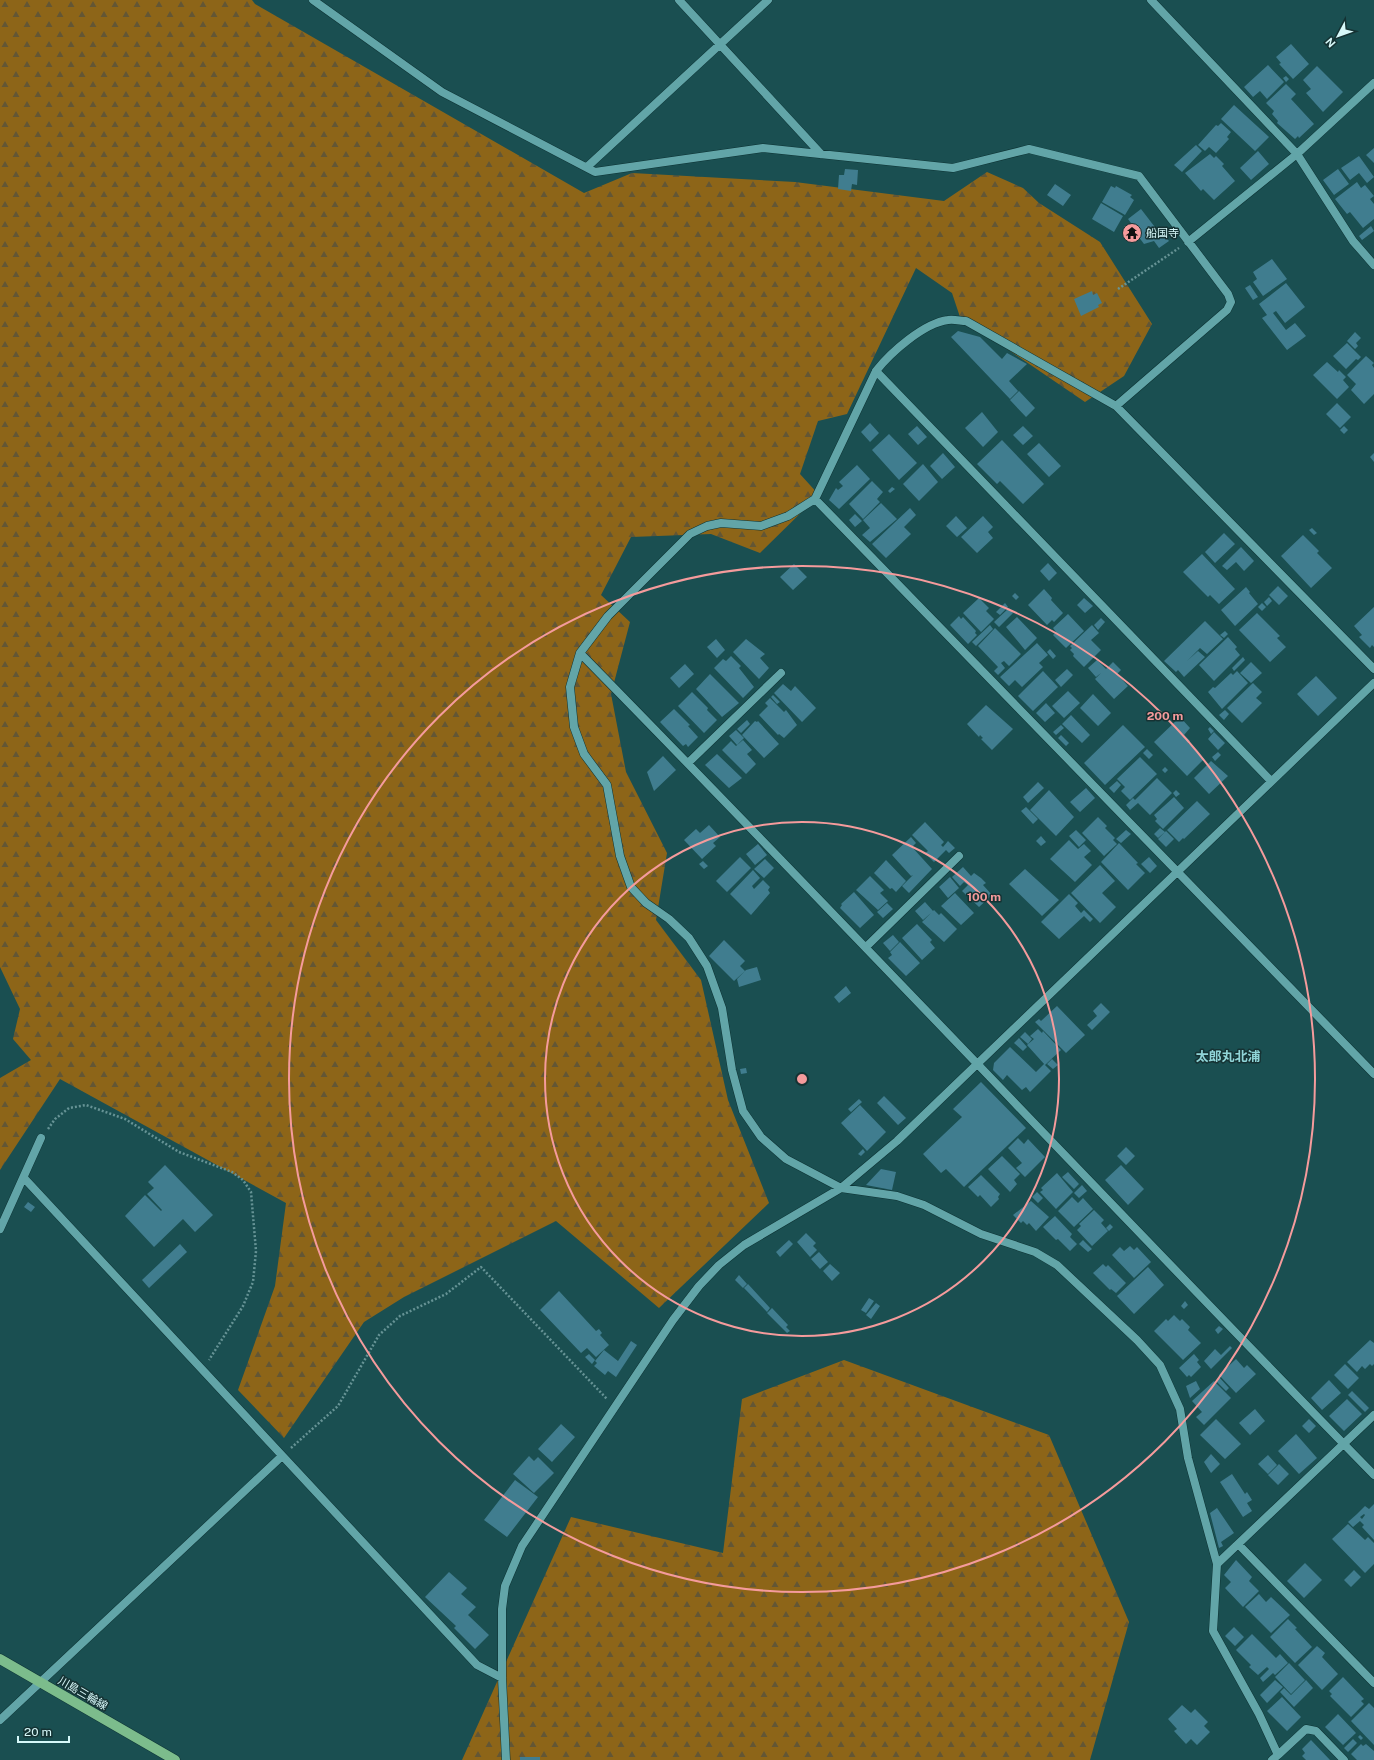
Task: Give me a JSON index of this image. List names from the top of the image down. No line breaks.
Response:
{"streets":{"main road":["川島三輪線"]},"districts":["太郎丸北浦"],"places":{"temple":["船国寺"]},"scale_bar":"20 m","north":"bottom left","rings":["200 m","100 m"]}
